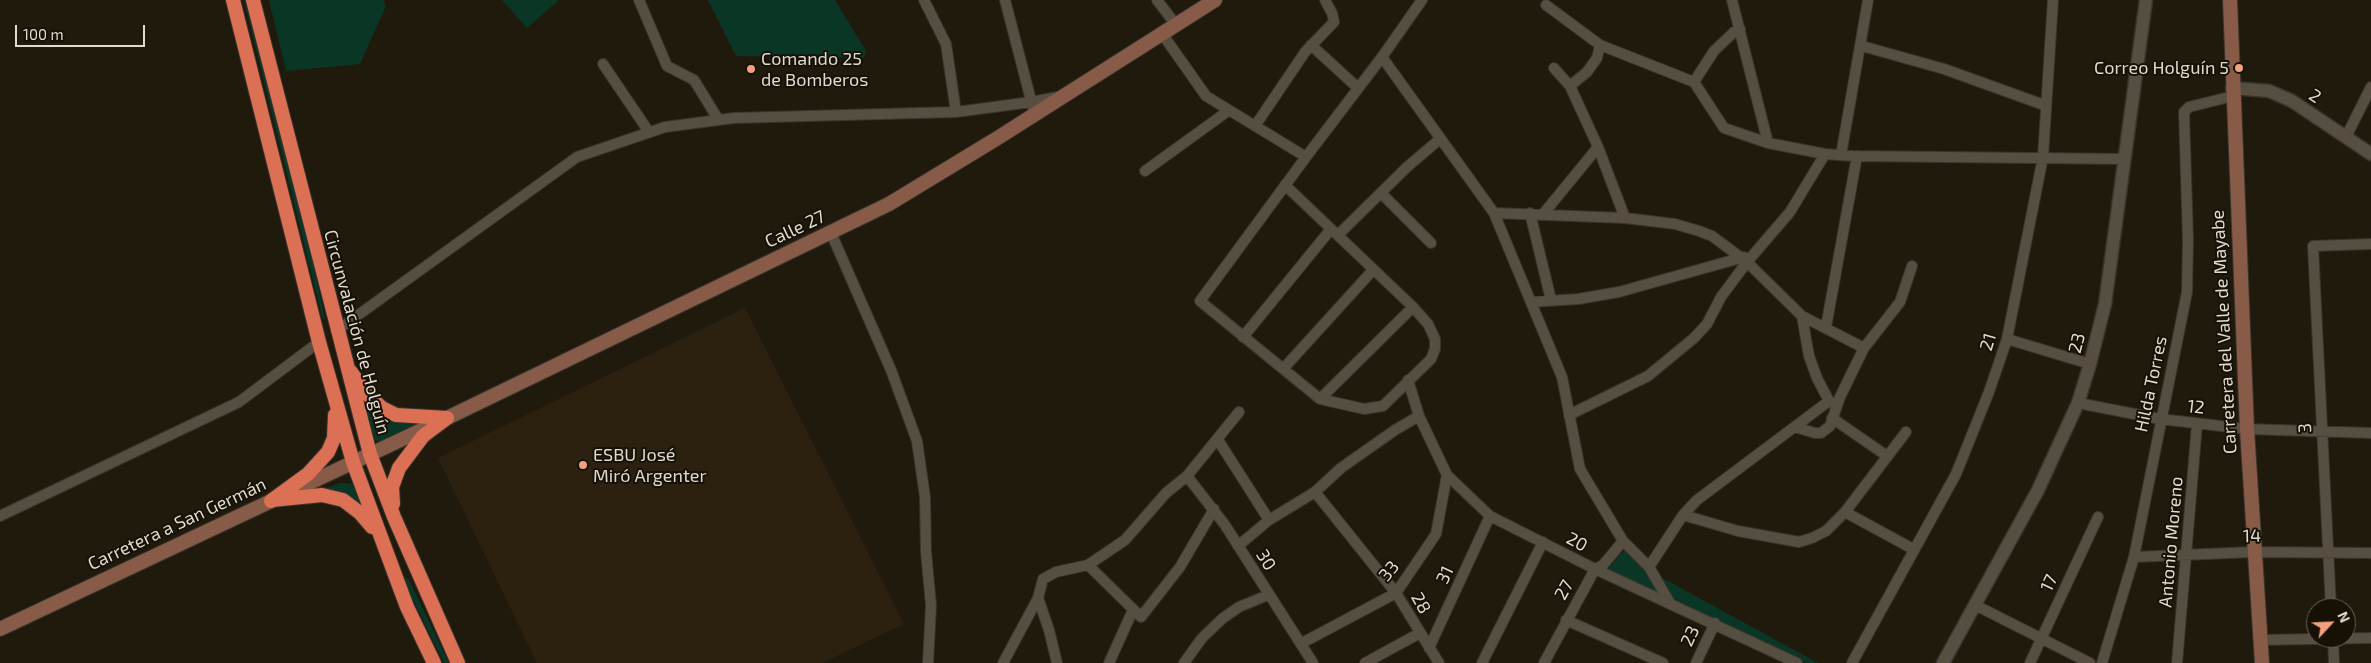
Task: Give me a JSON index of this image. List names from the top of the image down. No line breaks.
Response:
{"streets":{"highway":["Circunvalación de Holguín"],"main road":["Calle 27","Carretera del Valle de Mayabe","Carretera a San Germán"],"street":["2","21","23","Hilda Torres","12","3","14","20","Antonio Moreno","30","33","31","17","27","28"]},"crossings":[["2","Carretera del Valle de Mayabe"],["2","Hilda Torres"],["Calle 27","Circunvalación de Holguín"],["Calle 27","Carretera a San Germán"],["Circunvalación de Holguín","Carretera a San Germán"],["Carretera del Valle de Mayabe","12"],["Carretera del Valle de Mayabe","14"],["23","12"],["23","20"],["Hilda Torres","12"],["Hilda Torres","14"],["12","3"],["12","Antonio Moreno"],["3","14"],["14","Antonio Moreno"],["20","33"],["20","31"],["20","27"],["30","33"],["33","28"],["31","28"]],"places":["Correo Holguín 5","Comando 25 de Bomberos","ESBU José Miró Argenter"],"scale_bar":"100 m","north":"top right"}
